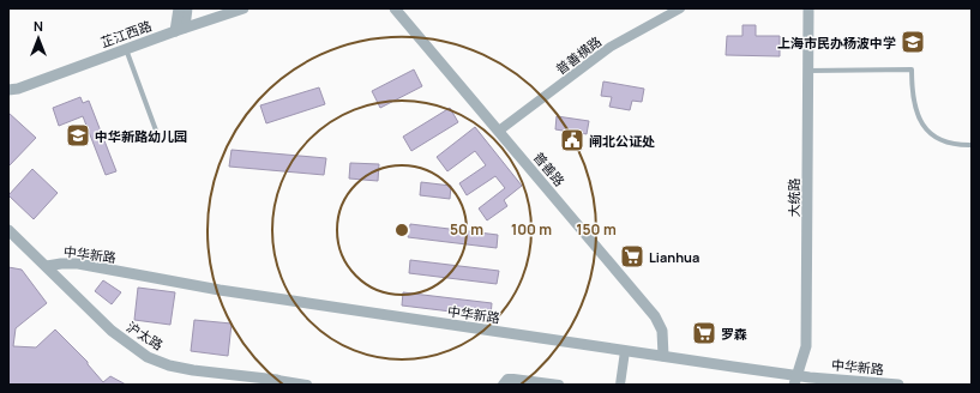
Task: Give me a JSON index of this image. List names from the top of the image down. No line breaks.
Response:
{"streets":{"street":["芷江西路","普善横路","普善路","大统路","中华新路","沪太路"]},"crossings":[["普善横路","普善路"],["普善路","中华新路"],["大统路","中华新路"],["中华新路","沪太路"]],"places":{"school or university":["上海市民办杨波中学","中华新路幼儿园"],"public building":["闸北公证处"],"supermarket":["Lianhua","罗森"]},"north":"top","rings":["50 m","100 m","150 m"]}
